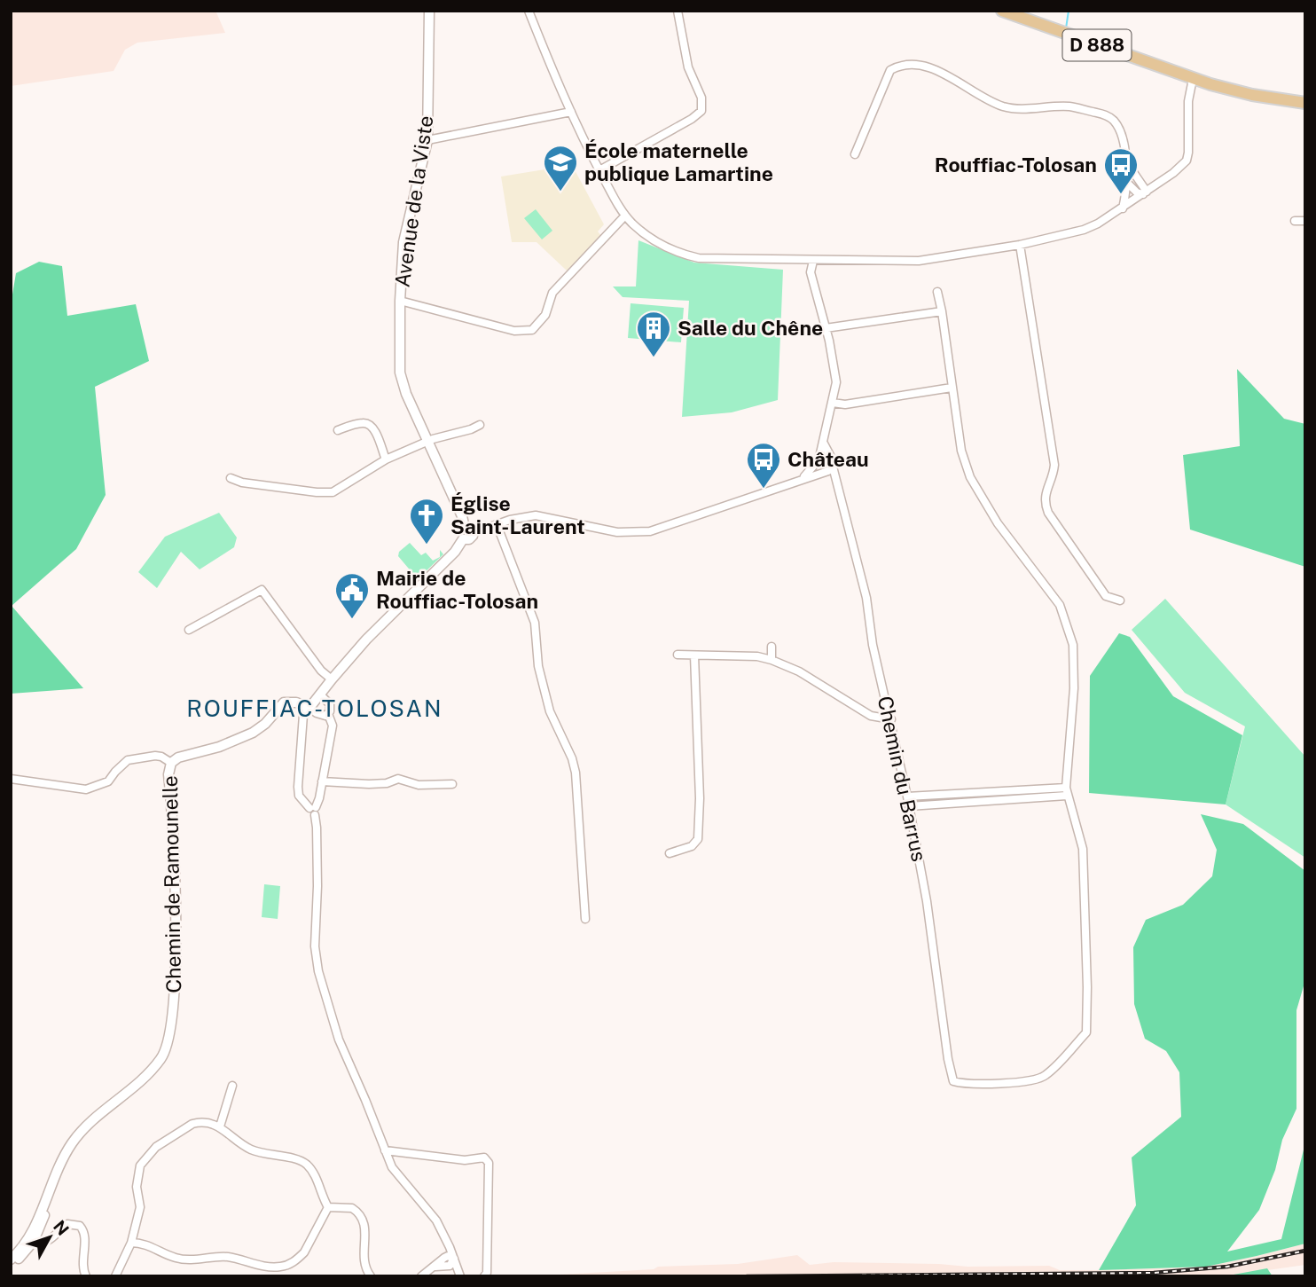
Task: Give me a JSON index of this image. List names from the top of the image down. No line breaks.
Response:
{"streets":{"main road":["D 888"],"street":["Avenue de la Viste","Chemin du Barrus","Chemin de Ramounelle"]},"districts":["ROUFFIAC-TOLOSAN"],"places":{"school or university":["École maternelle publique Lamartine"],"bus stop":["Rouffiac-Tolosan","Château"],"building":["Salle du Chêne"],"church":["Église Saint-Laurent"],"public building":["Mairie de Rouffiac-Tolosan"]},"north":"top right"}
